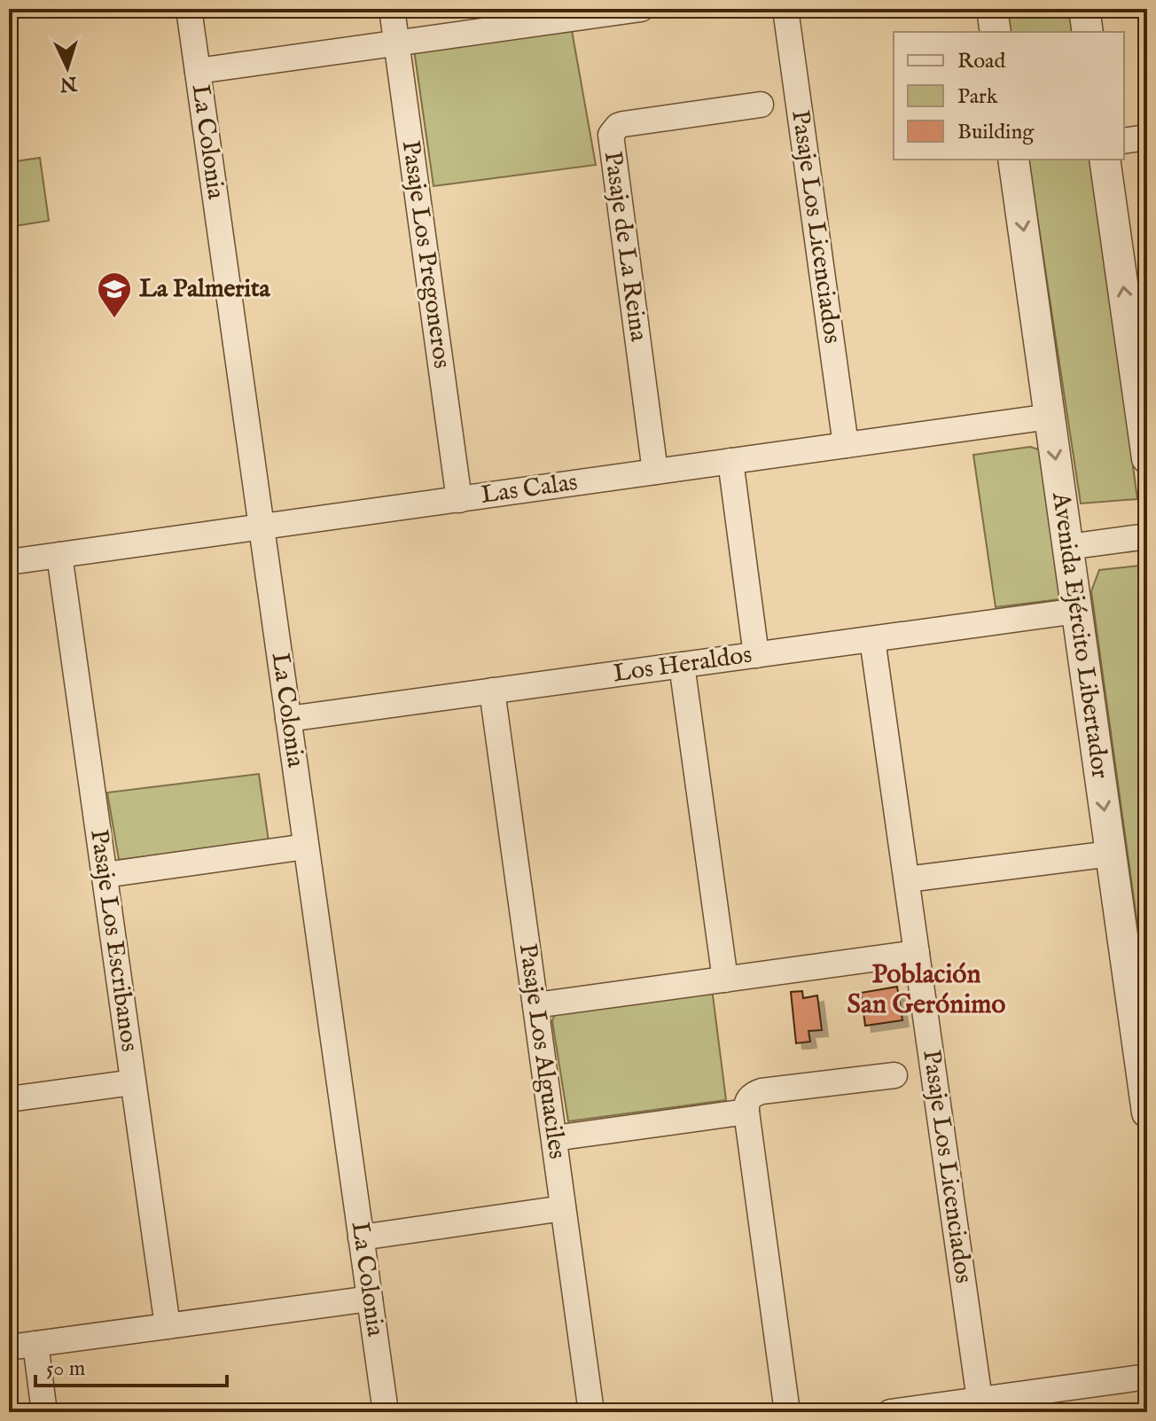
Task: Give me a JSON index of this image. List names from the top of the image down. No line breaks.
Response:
{"streets":{"street":["La Colonia","Pasaje Los Licenciados","Pasaje de La Reina","Pasaje Los Pregoneros","Las Calas","Avenida Ejército Libertador","Los Heraldos","Pasaje Los Escribanos","Pasaje Los Alguaciles"]},"crossings":[["La Colonia","Las Calas"],["La Colonia","Los Heraldos"],["Pasaje Los Licenciados","Las Calas"],["Pasaje Los Licenciados","Los Heraldos"],["Pasaje de La Reina","Las Calas"],["Pasaje Los Pregoneros","Las Calas"],["Las Calas","Avenida Ejército Libertador"],["Las Calas","Pasaje Los Escribanos"],["Avenida Ejército Libertador","Los Heraldos"],["Los Heraldos","Pasaje Los Alguaciles"]],"districts":["Población San Gerónimo"],"places":{"school or university":["La Palmerita"]},"legend":["Road","Park","Building"],"scale_bar":"50 m","north":"bottom"}
